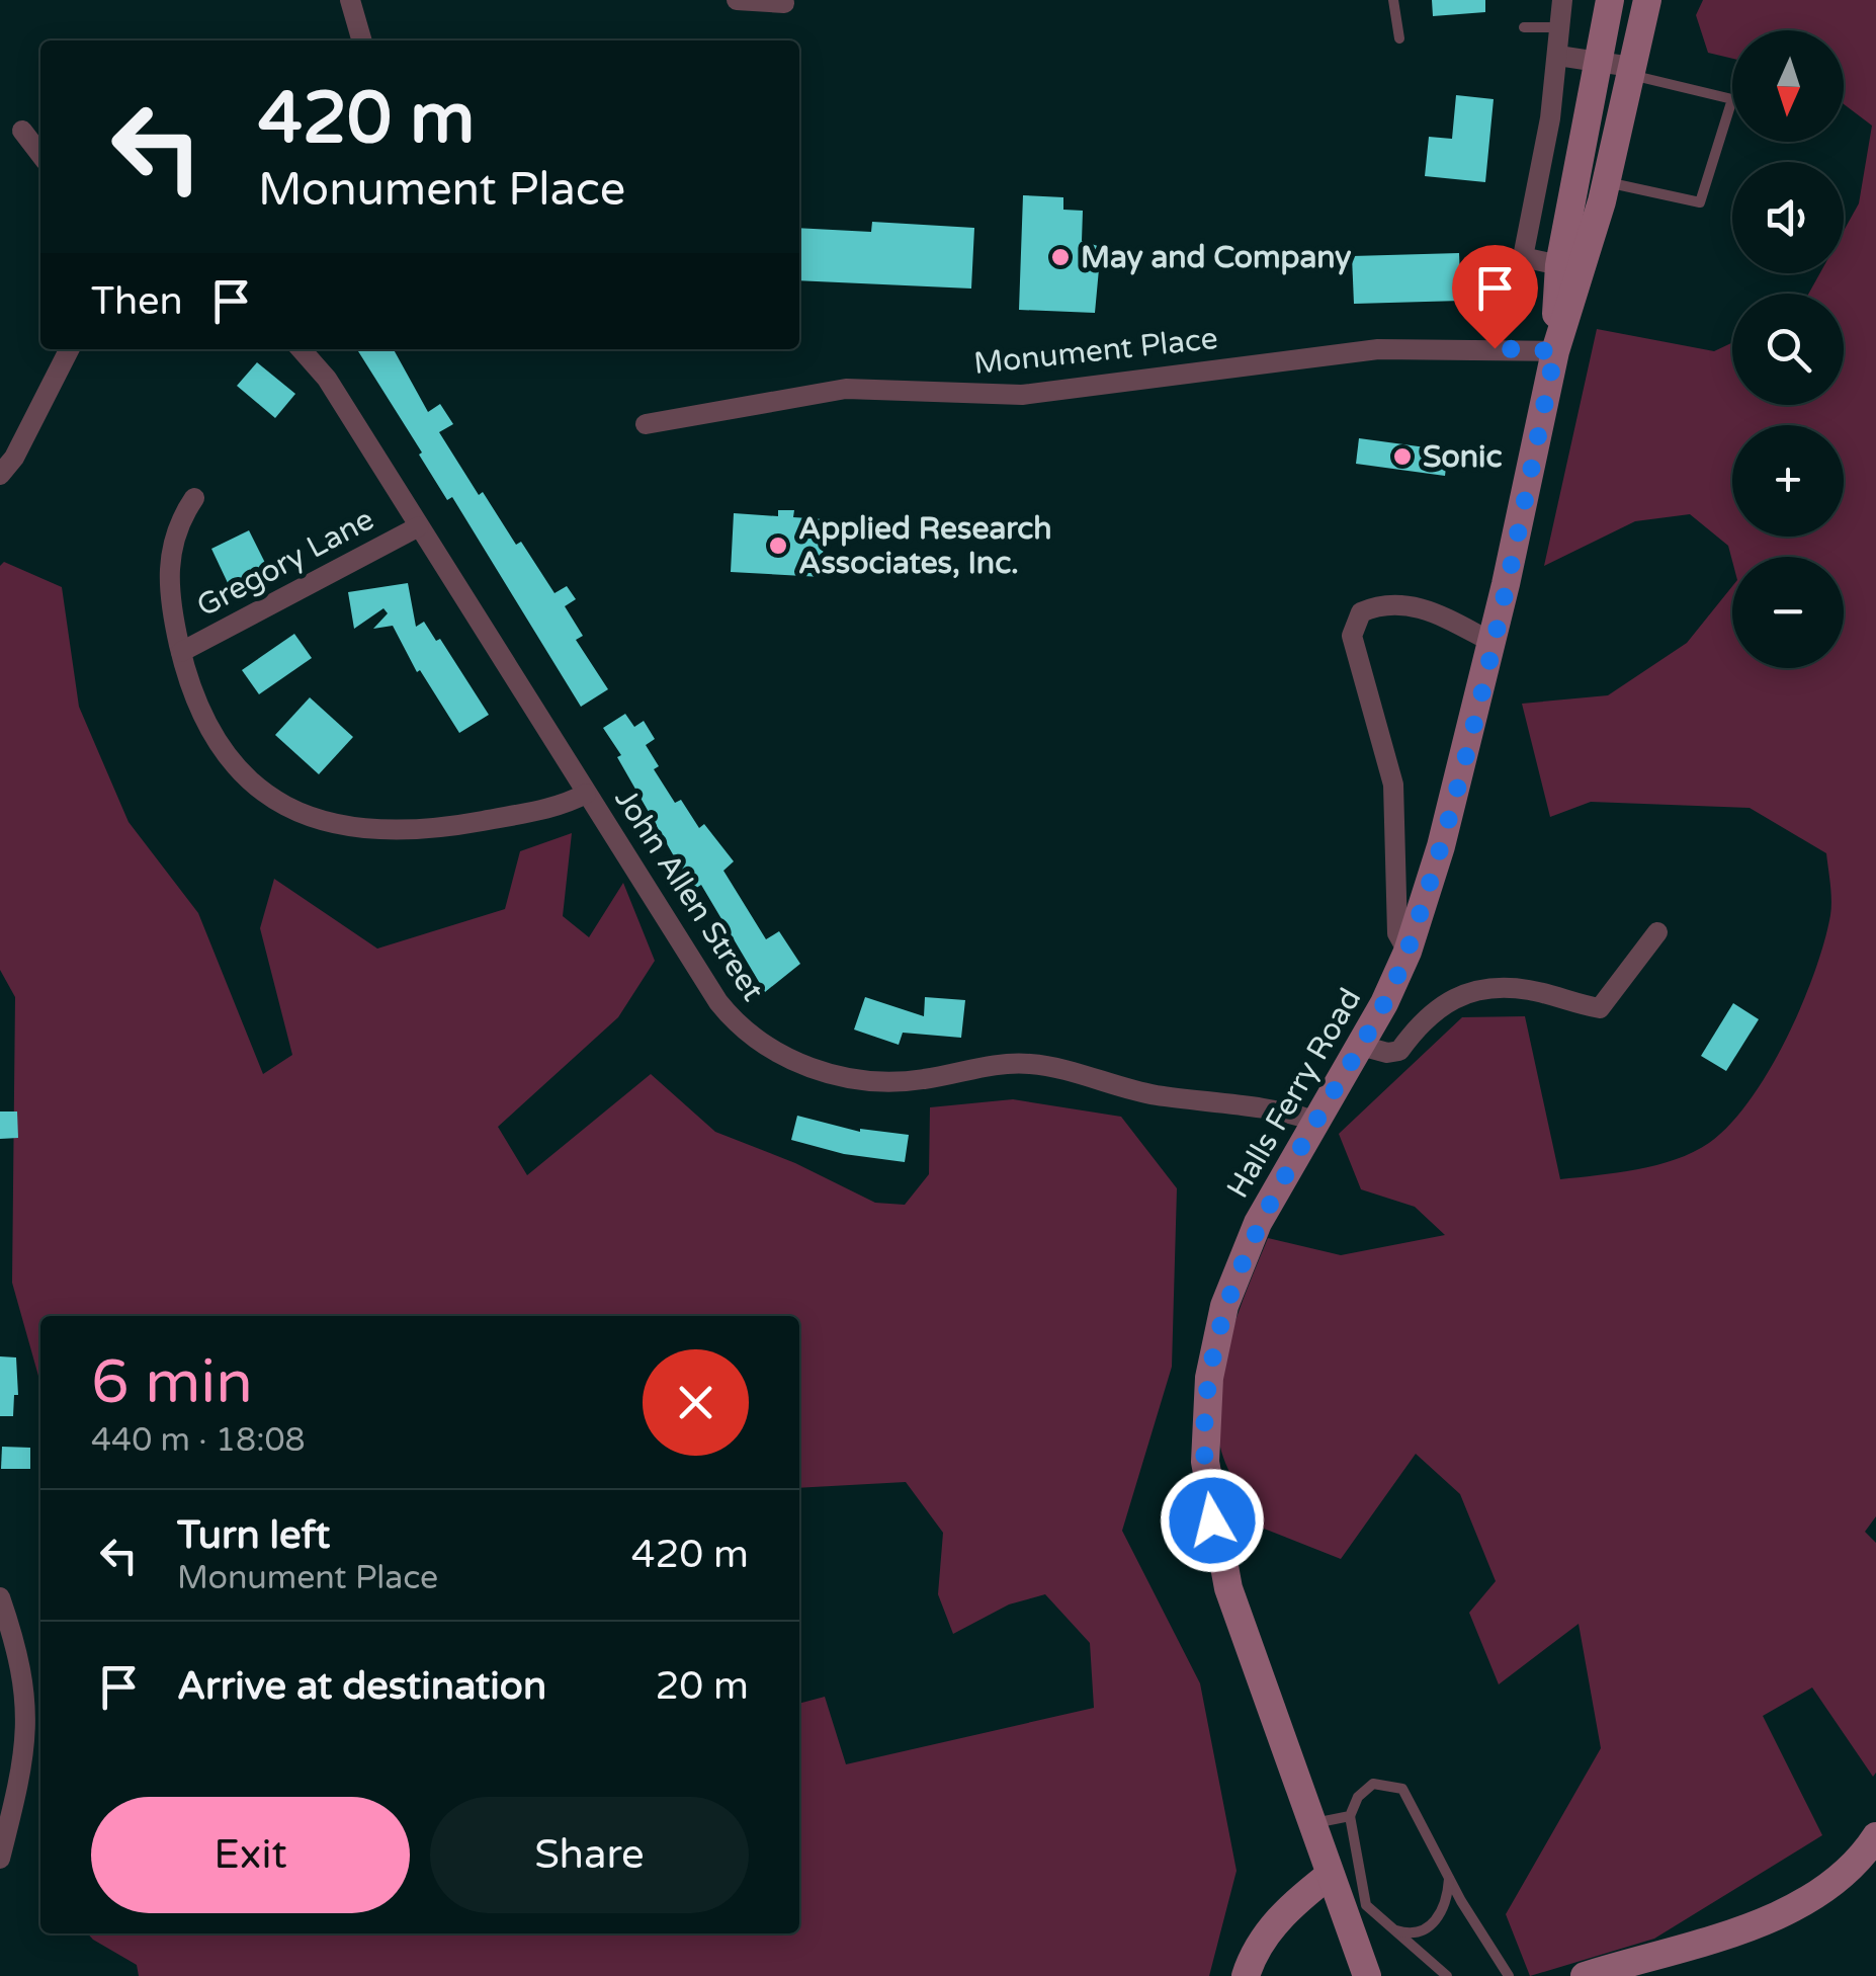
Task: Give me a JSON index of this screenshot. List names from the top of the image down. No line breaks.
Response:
{"streets":{"street":["Monument Place","Gregory Lane","John Allen Street","Halls Ferry Road"]},"crossings":[["Monument Place","Halls Ferry Road"],["Gregory Lane","John Allen Street"],["John Allen Street","Halls Ferry Road"]],"places":["May and Company","Sonic","Applied Research Associates, Inc."],"north":"bottom","page":{"map_buttons":["+","−"],"turn":["420 m","Monument Place"],"then":"Then","heading":["6 min","440 m · 18:08"],"list":[{"name":"Turn left","note":"Monument Place","value":"420 m"},{"name":"Arrive at destination","value":"20 m"}],"buttons":["Exit","Share"]}}
